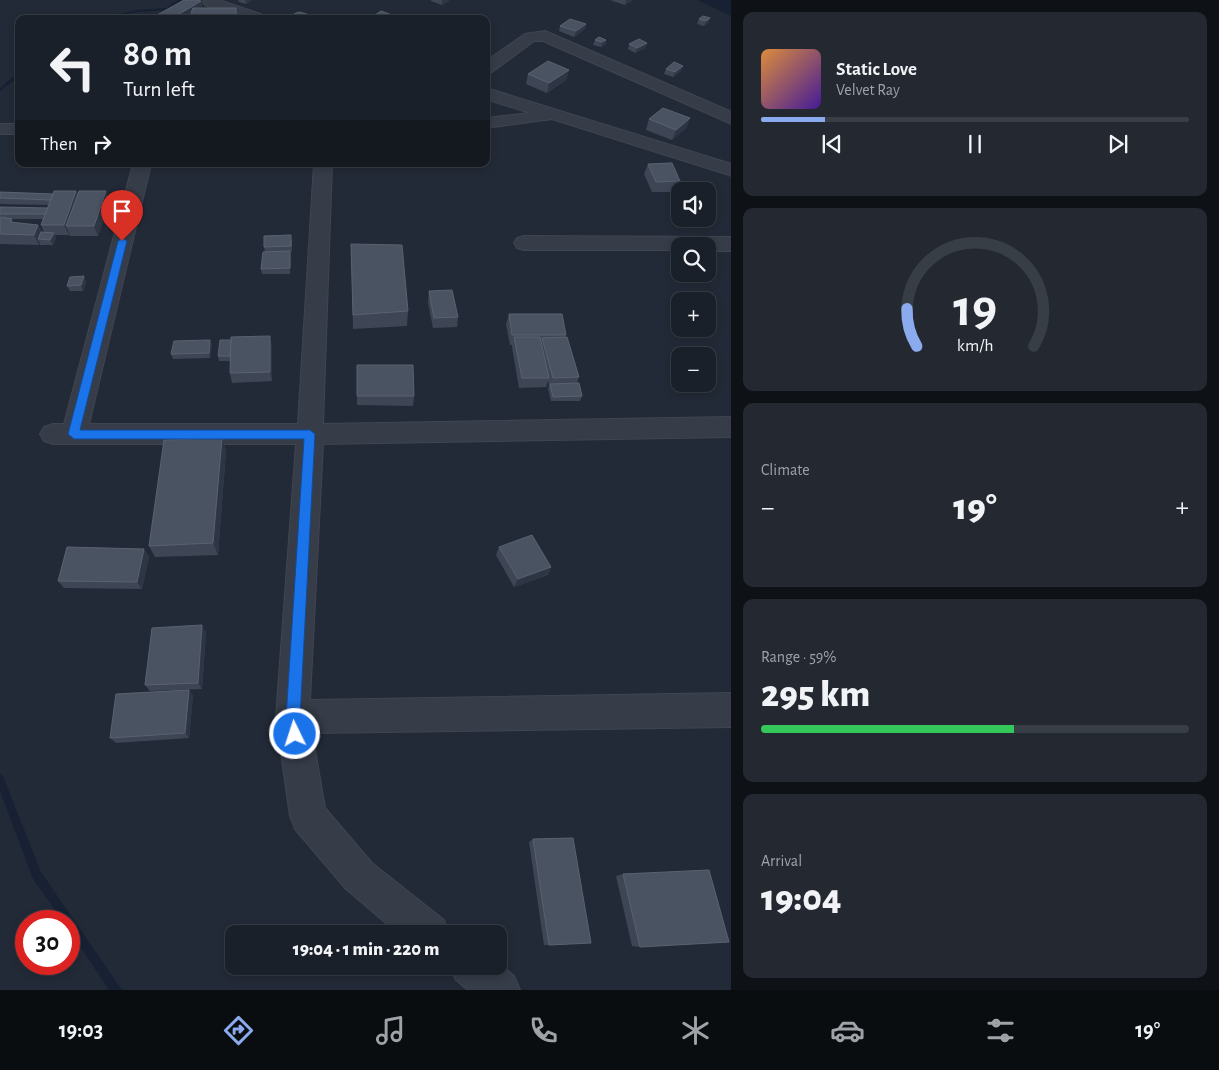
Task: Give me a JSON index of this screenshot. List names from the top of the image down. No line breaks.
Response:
{"page":{"turn":["80 m","Turn left"],"song":["Static Love","Velvet Ray"],"then":"Then","map_buttons":["+","−"],"tile":["Climate",["Range · 59%","295 km"],["Arrival","19:04"]],"heat":["−","19°","+"],"limit":"30","trip":"19:04 · 1 min · 220 m","tabs":["19:03","19°"],"gauge":["19","km/h"]}}
